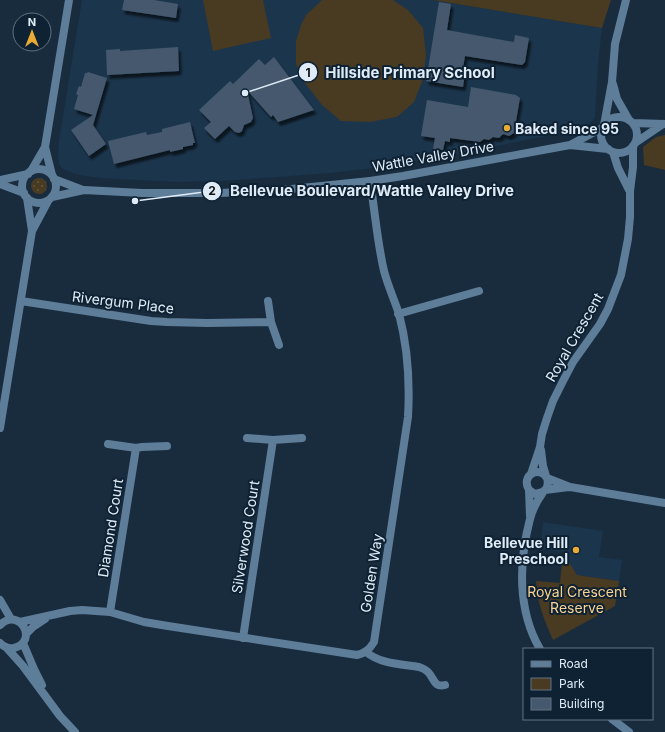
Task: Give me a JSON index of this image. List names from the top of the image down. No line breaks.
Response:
{"streets":{"street":["Wattle Valley Drive","Rivergum Place","Royal Crescent","Diamond Court","Silverwood Court","Golden Way"]},"crossings":[["Wattle Valley Drive","Royal Crescent"],["Wattle Valley Drive","Golden Way"]],"parks":["Royal Crescent Reserve"],"places":["Hillside Primary School","Baked since 95","Bellevue Boulevard/Wattle Valley Drive","Bellevue Hill Preschool"],"legend":["Road","Park","Building"],"north":"top"}
